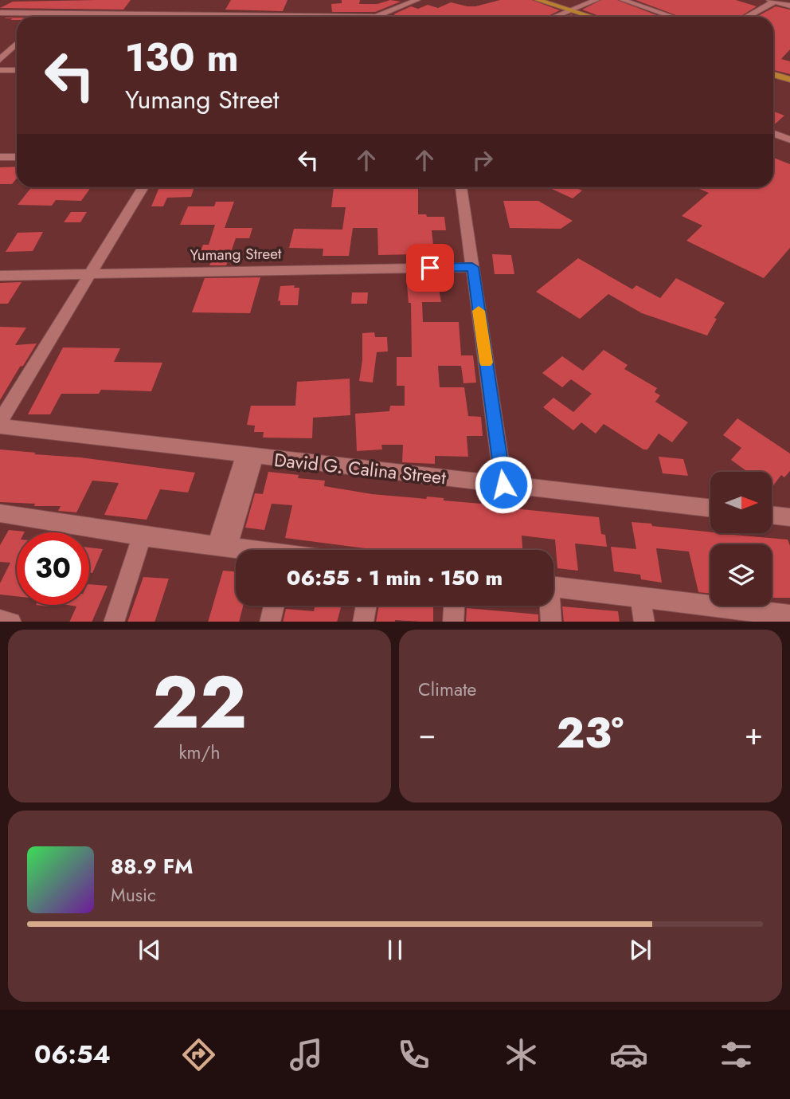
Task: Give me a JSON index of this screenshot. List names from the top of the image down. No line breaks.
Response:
{"streets":{"street":["Yumang Street","David G. Calina Street"]},"north":"right","page":{"turn":["130 m","Yumang Street"],"limit":"30","trip":"06:55 · 1 min · 150 m","tile":[["22","km/h"],"Climate"],"heat":["−","23°","+"],"song":["88.9 FM","Music"],"tabs":"06:54"}}
